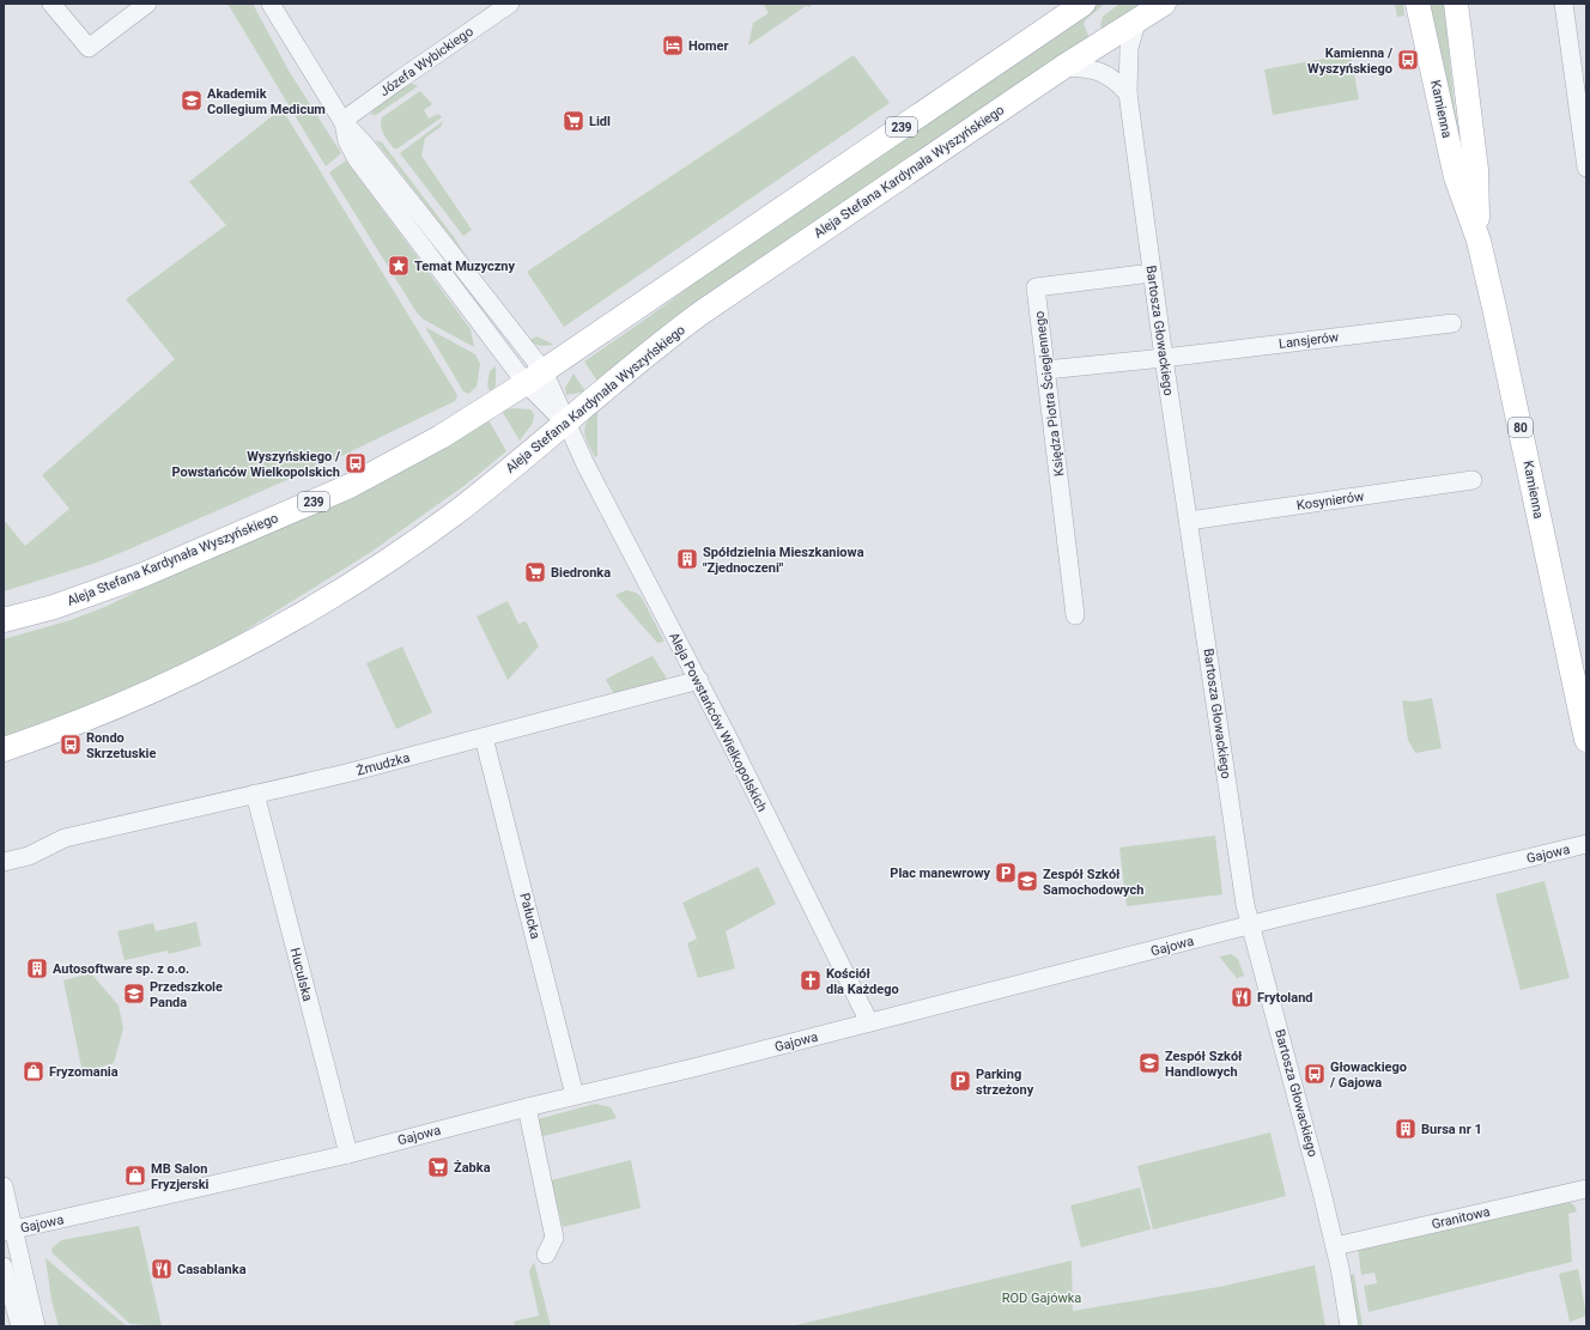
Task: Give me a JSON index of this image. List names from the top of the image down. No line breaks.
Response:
{"streets":{"main road":["Kamienna","239","Aleja Stefana Kardynała Wyszyńskiego","80"],"street":["Józefa Wybickiego","Bartosza Głowackiego","Lansjerów","Księdza Piotra Ściegiennego","Kosynierów","Aleja Powstańców Wielkopolskich","Żmudzka","Gajowa","Pałucka","Huculska","Granitowa"]},"crossings":[["Józefa Wybickiego","Aleja Powstańców Wielkopolskich"],["Aleja Stefana Kardynała Wyszyńskiego","Bartosza Głowackiego"],["Aleja Stefana Kardynała Wyszyńskiego","Aleja Powstańców Wielkopolskich"],["Bartosza Głowackiego","Lansjerów"],["Bartosza Głowackiego","Księdza Piotra Ściegiennego"],["Bartosza Głowackiego","Kosynierów"],["Bartosza Głowackiego","Gajowa"],["Bartosza Głowackiego","Granitowa"],["Lansjerów","Księdza Piotra Ściegiennego"],["Aleja Powstańców Wielkopolskich","Żmudzka"],["Aleja Powstańców Wielkopolskich","Gajowa"],["Żmudzka","Pałucka"],["Żmudzka","Huculska"],["Gajowa","Pałucka"],["Gajowa","Huculska"]],"parks":["ROD Gajówka"],"places":{"hotel":["Homer"],"bus stop":["Kamienna / Wyszyńskiego","Wyszyńskiego / Powstańców Wielkopolskich","Rondo Skrzetuskie","Głowackiego / Gajowa"],"school or university":["Akademik Collegium Medicum","Zespół Szkół Samochodowych","Przedszkole Panda","Zespół Szkół Handlowych"],"supermarket":["Lidl","Biedronka","Żabka"],"place":["Temat Muzyczny"],"building":["Spółdzielnia Mieszkaniowa \"Zjednoczeni\"","Autosoftware sp. z o.o.","Bursa nr 1"],"parking":["Plac manewrowy","Parking strzeżony"],"church":["Kościół dla Każdego"],"restaurant":["Frytoland","Casablanka"],"shop":["Fryzomania","MB Salon Fryzjerski"]}}
